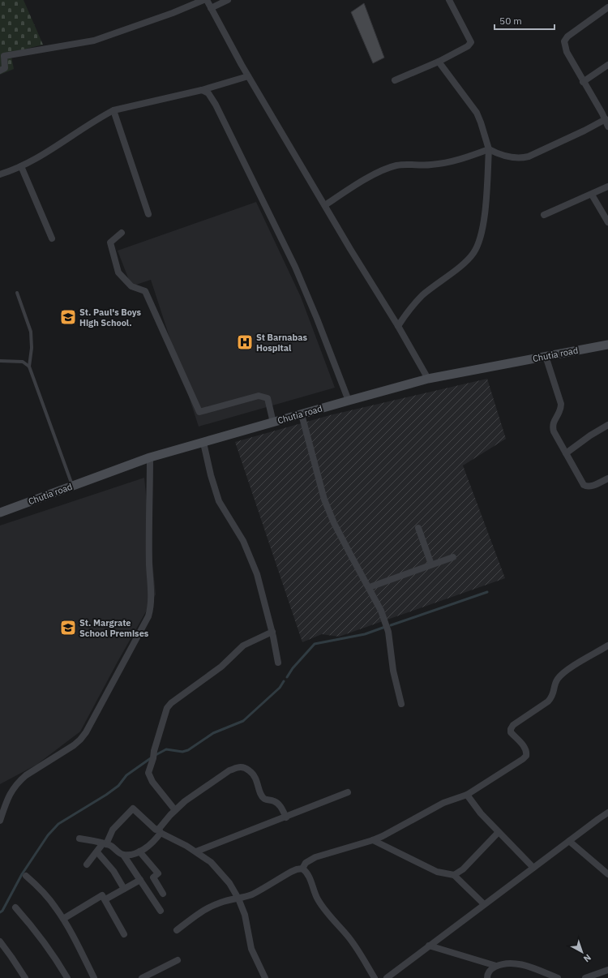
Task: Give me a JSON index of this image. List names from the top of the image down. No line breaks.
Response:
{"streets":{"street":["Chutia road"]},"places":{"school or university":["St. Paul's Boys High School.","St. Margrate School Premises"],"hospital":["St Barnabas Hospital"]},"scale_bar":"50 m","north":"bottom right"}
